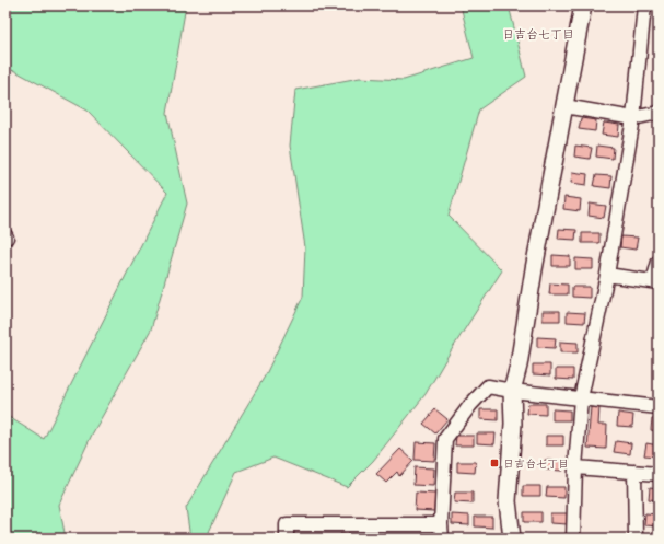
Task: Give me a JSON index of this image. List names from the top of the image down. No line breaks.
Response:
{"districts":["日吉台七丁目"],"places":{"transit":["日吉台七丁目"]}}
